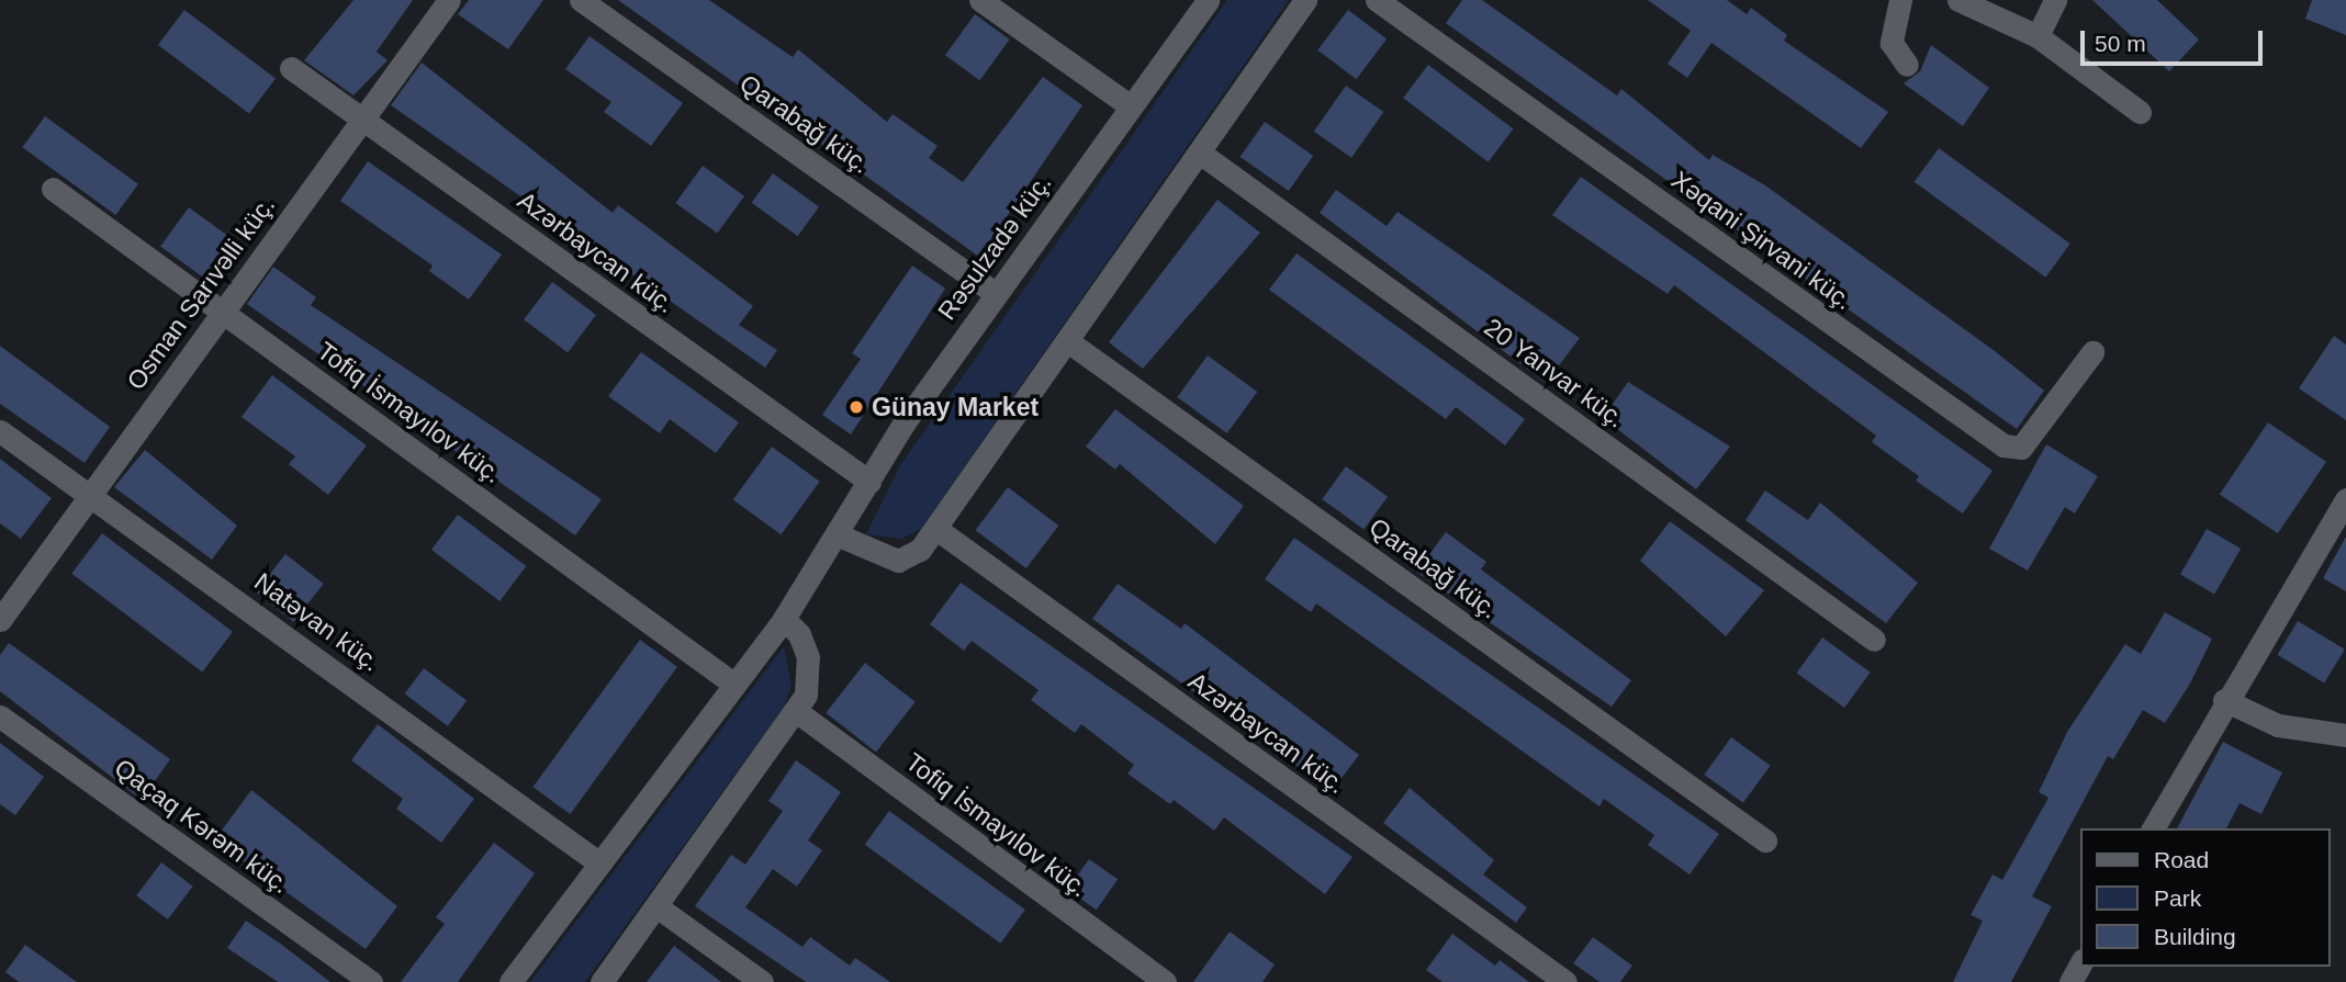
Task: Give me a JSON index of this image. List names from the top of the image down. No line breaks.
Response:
{"streets":{"street":["Qarabağ küç.","Xəqani Şirvani küç.","Rəsulzadə küç.","Azərbaycan küç.","Osman Sarıvəlli küç.","20 Yanvar küç.","Tofiq İsmayılov küç.","Natəvan küç.","Qaçaq Kərəm küç."]},"crossings":[["Qarabağ küç.","Rəsulzadə küç."],["Rəsulzadə küç.","Azərbaycan küç."],["Azərbaycan küç.","Osman Sarıvəlli küç."],["Osman Sarıvəlli küç.","Tofiq İsmayılov küç."],["Osman Sarıvəlli küç.","Natəvan küç."]],"places":["Günay Market"],"legend":["Road","Park","Building"],"scale_bar":"50 m"}
